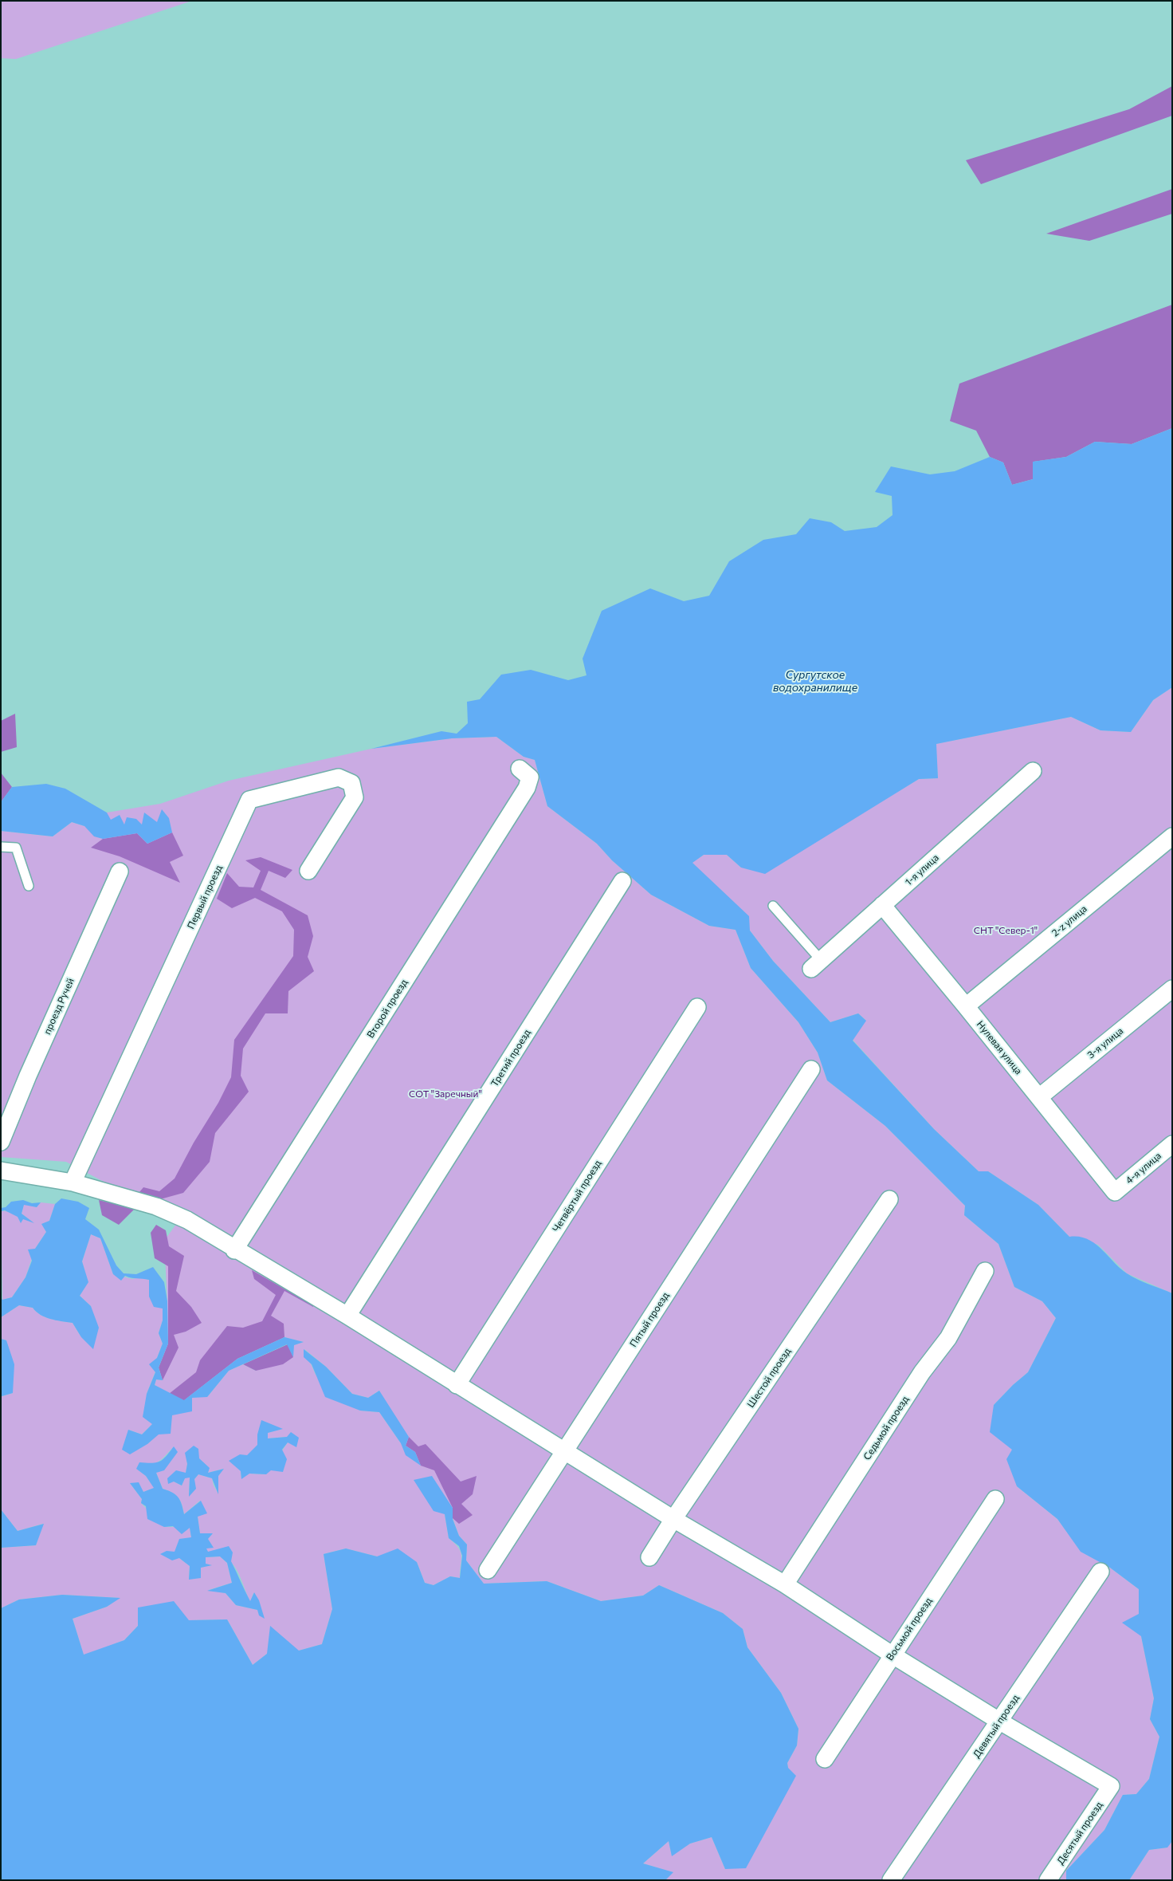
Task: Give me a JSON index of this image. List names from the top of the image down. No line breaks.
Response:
{"streets":{"street":["1-я улица","Первый проезд","2-z улица","проезд Ручей","Второй проезд","3-я улица","Нулевая улица","Третий проезд","4-я улица","Четвёртый проезд","Пятый проезд","Шестой проезд","Седьмой проезд","Восьмой проезд","Девятый проезд","Десятый проезд"]},"crossings":[["1-я улица","Нулевая улица"],["2-z улица","Нулевая улица"],["3-я улица","Нулевая улица"],["Нулевая улица","4-я улица"],["Девятый проезд","Десятый проезд"]],"water":["Сургутское водохранилище"],"parks":["СНТ \"Север-1\"","СОТ \"Заречный\""]}
